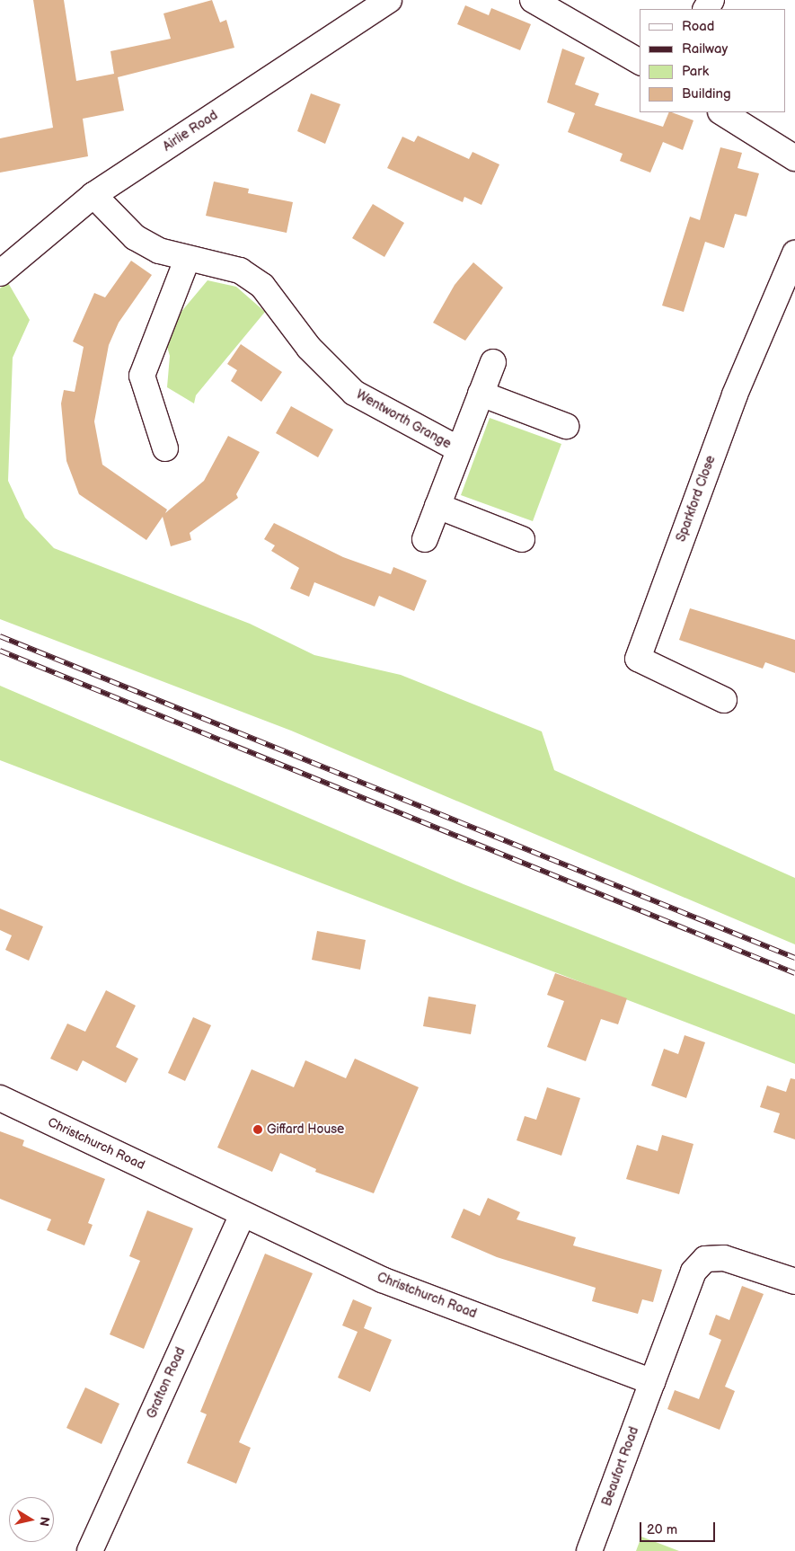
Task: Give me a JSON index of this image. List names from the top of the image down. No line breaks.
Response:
{"streets":{"street":["Airlie Road","Wentworth Grange","Sparkford Close","Christchurch Road","Grafton Road","Beaufort Road"]},"crossings":[["Airlie Road","Wentworth Grange"],["Christchurch Road","Grafton Road"],["Christchurch Road","Beaufort Road"]],"places":["Giffard House"],"legend":["Road","Railway","Park","Building"],"scale_bar":"20 m","north":"right"}
